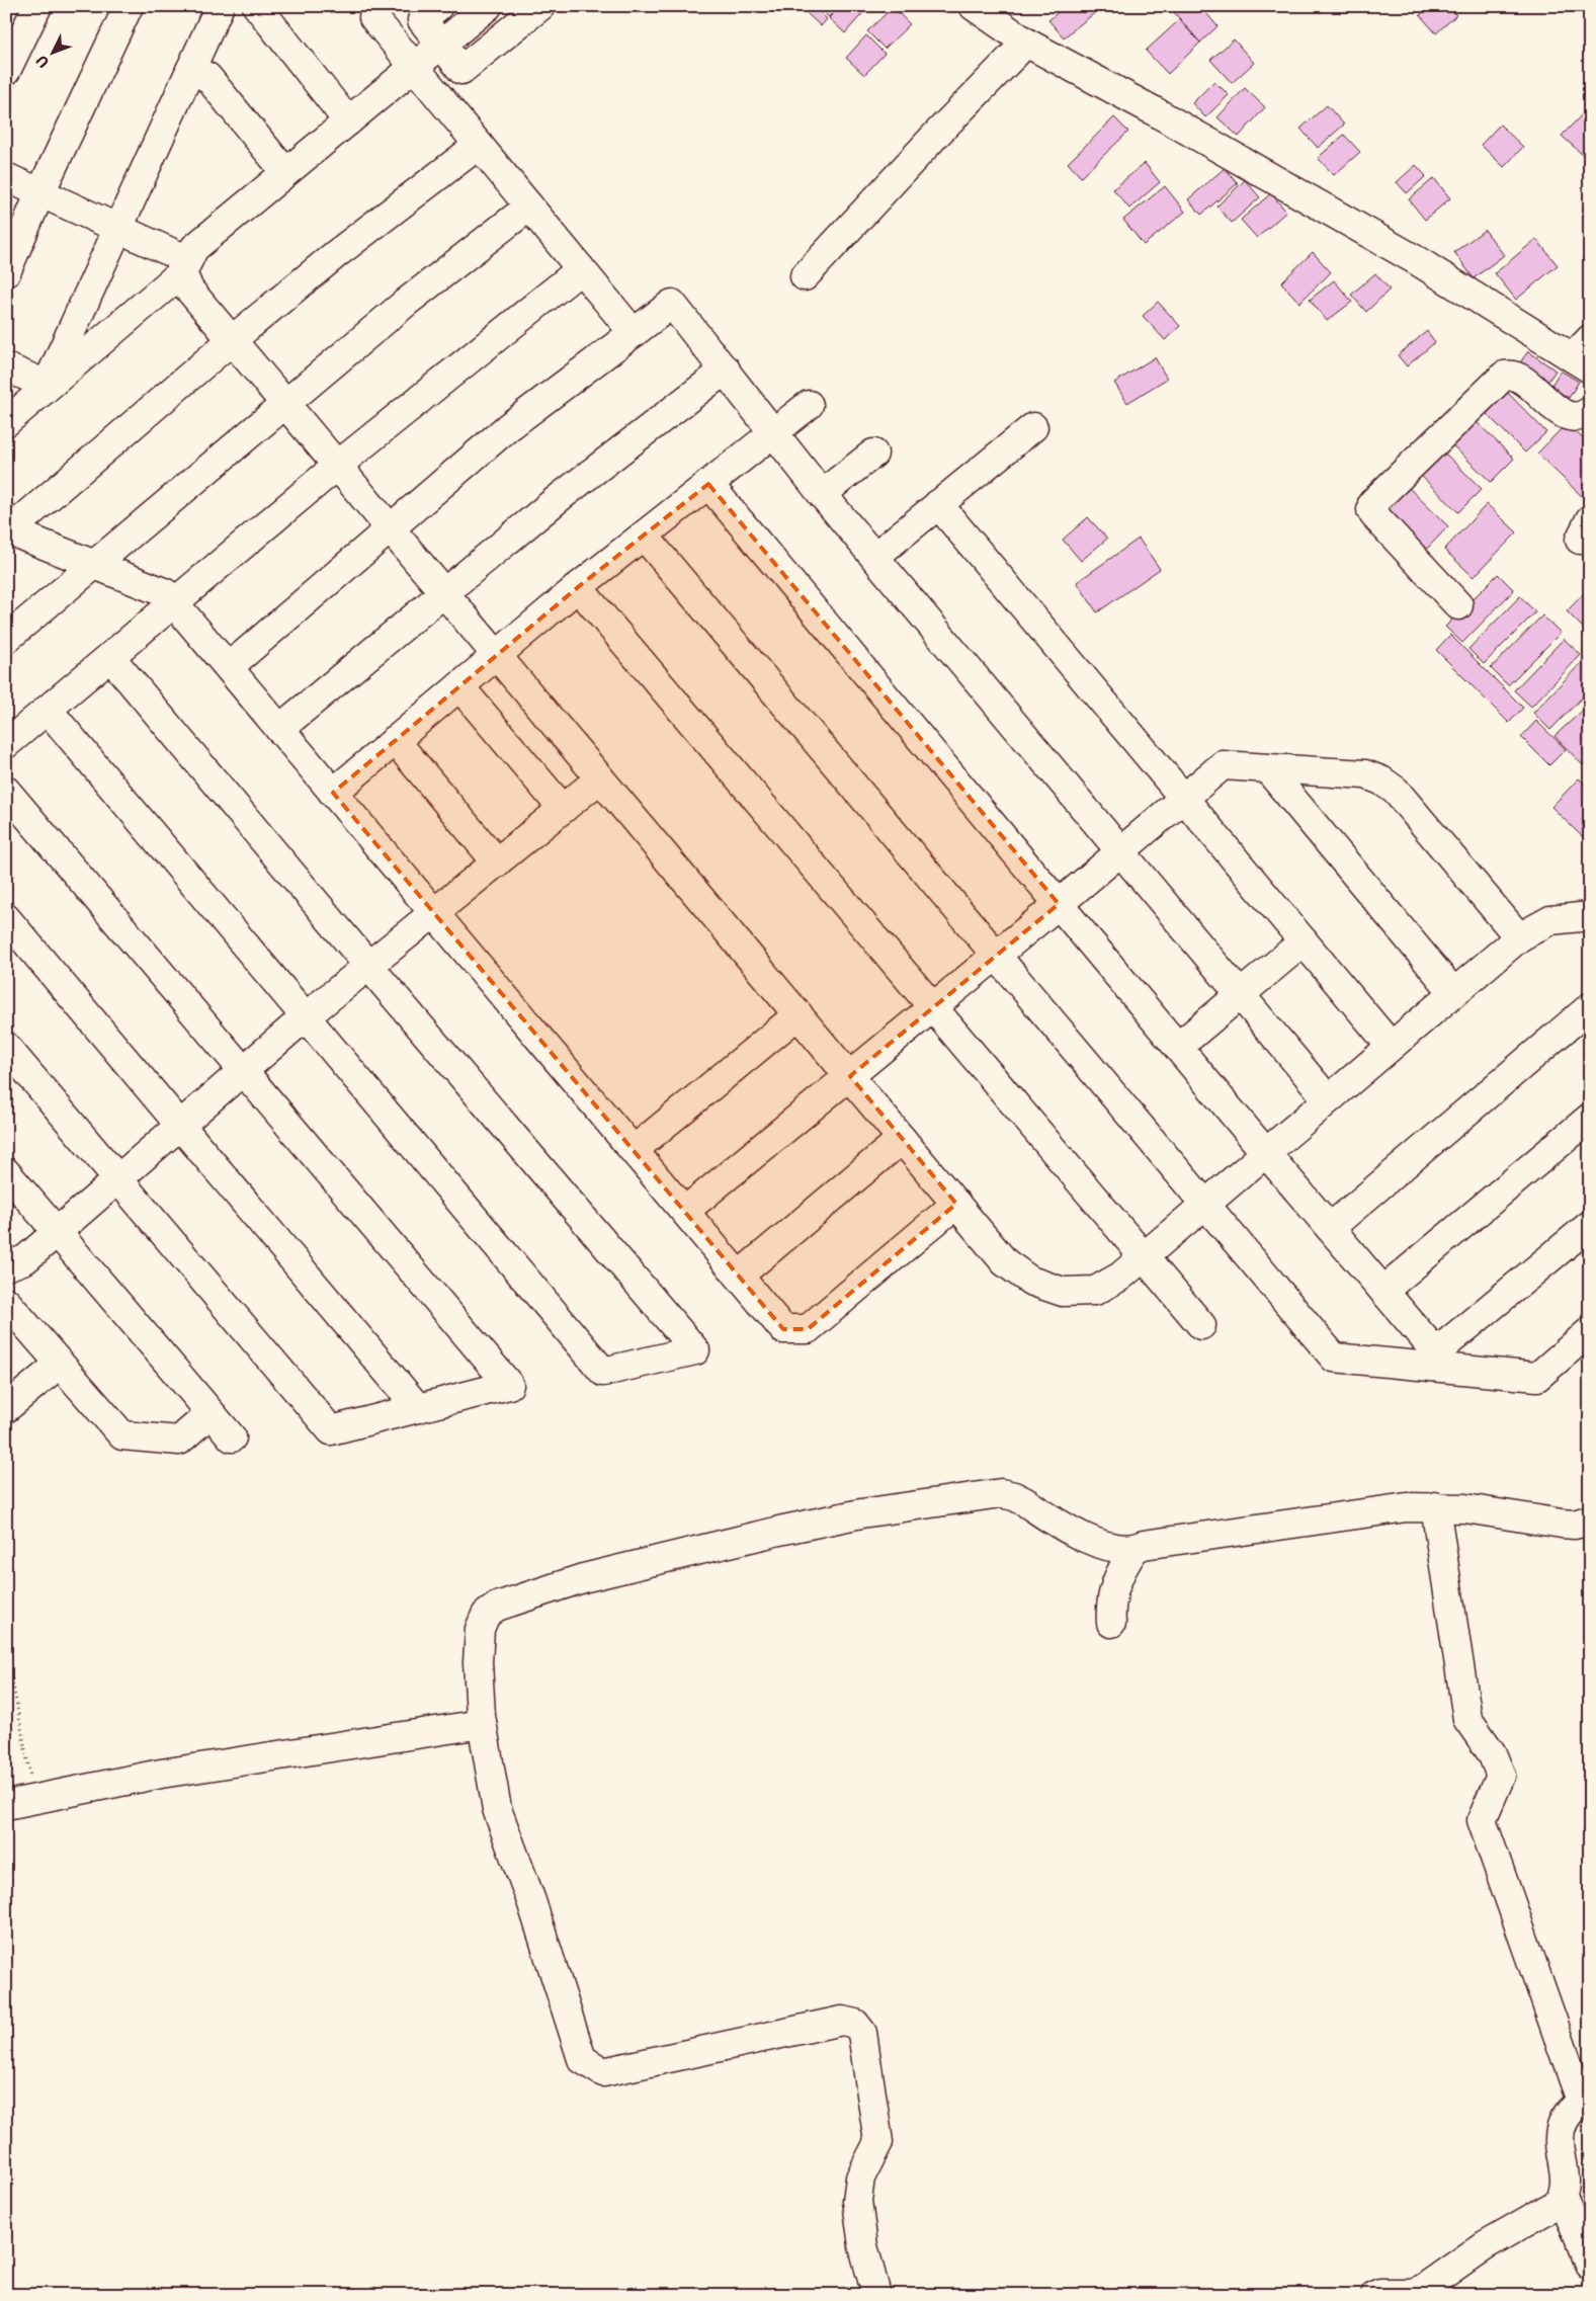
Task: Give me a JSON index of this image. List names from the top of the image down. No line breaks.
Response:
{"north":"bottom left"}
